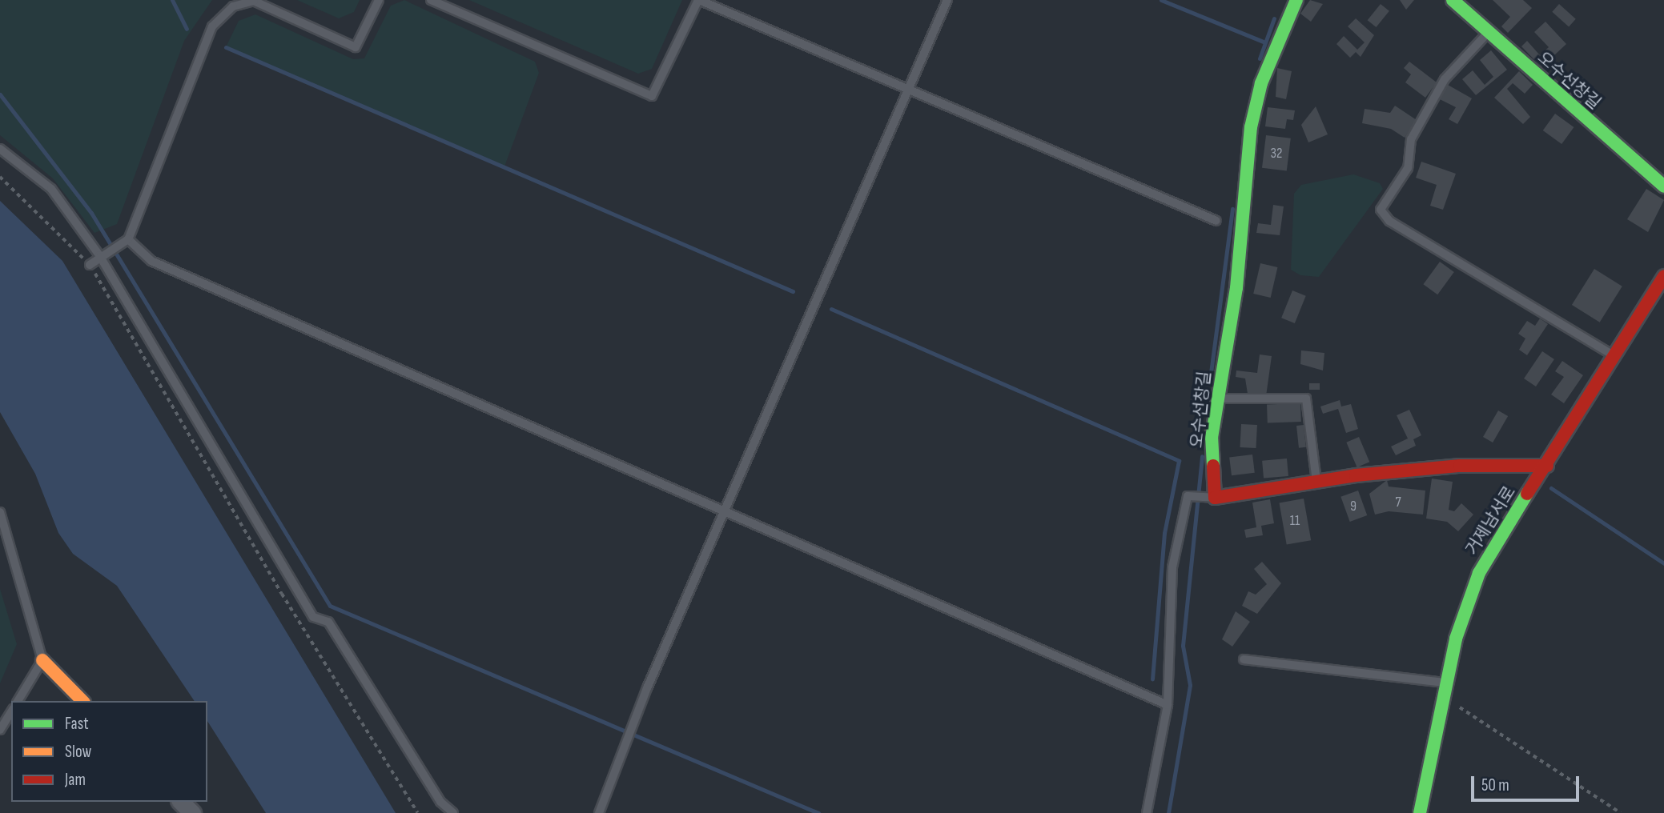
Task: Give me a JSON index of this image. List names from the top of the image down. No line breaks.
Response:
{"streets":{"street":["오수선창길","거제남서로"]},"house_numbers":["32","7","9","11"],"legend":["Fast","Slow","Jam"],"scale_bar":"50 m"}
